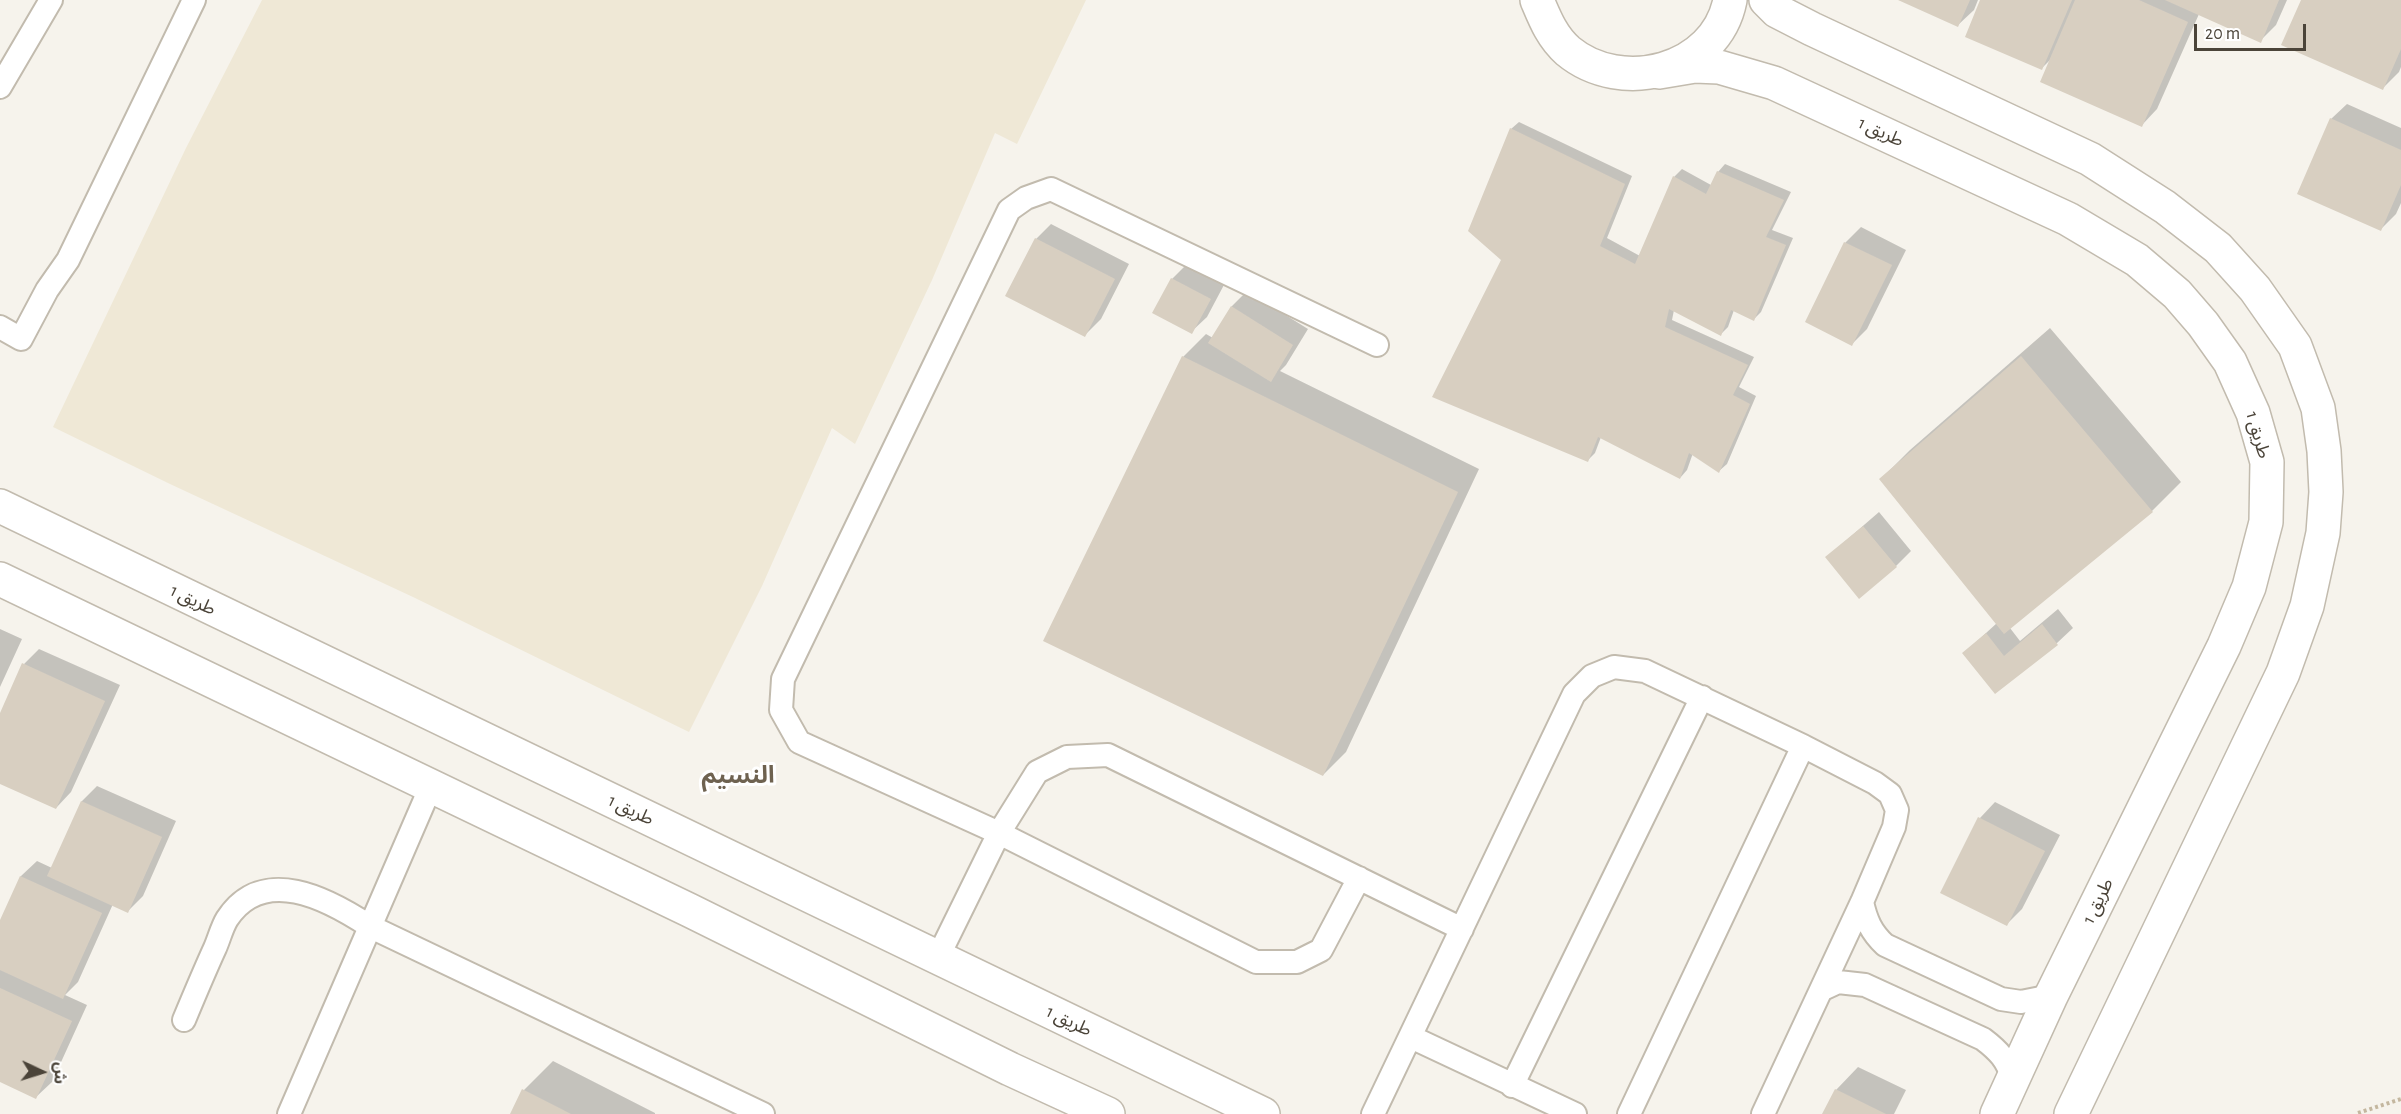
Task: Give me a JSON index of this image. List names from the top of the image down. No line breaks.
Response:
{"streets":{"street":["طريق 1"]},"districts":["النسيم"],"scale_bar":"20 m","north":"right"}
